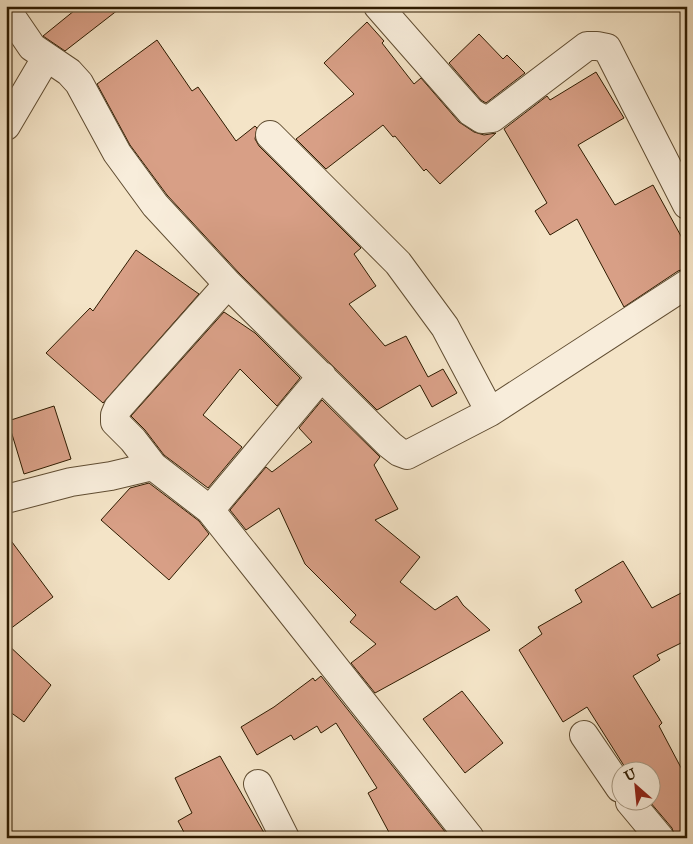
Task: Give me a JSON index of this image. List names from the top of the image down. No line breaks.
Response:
{"north":"top left"}
